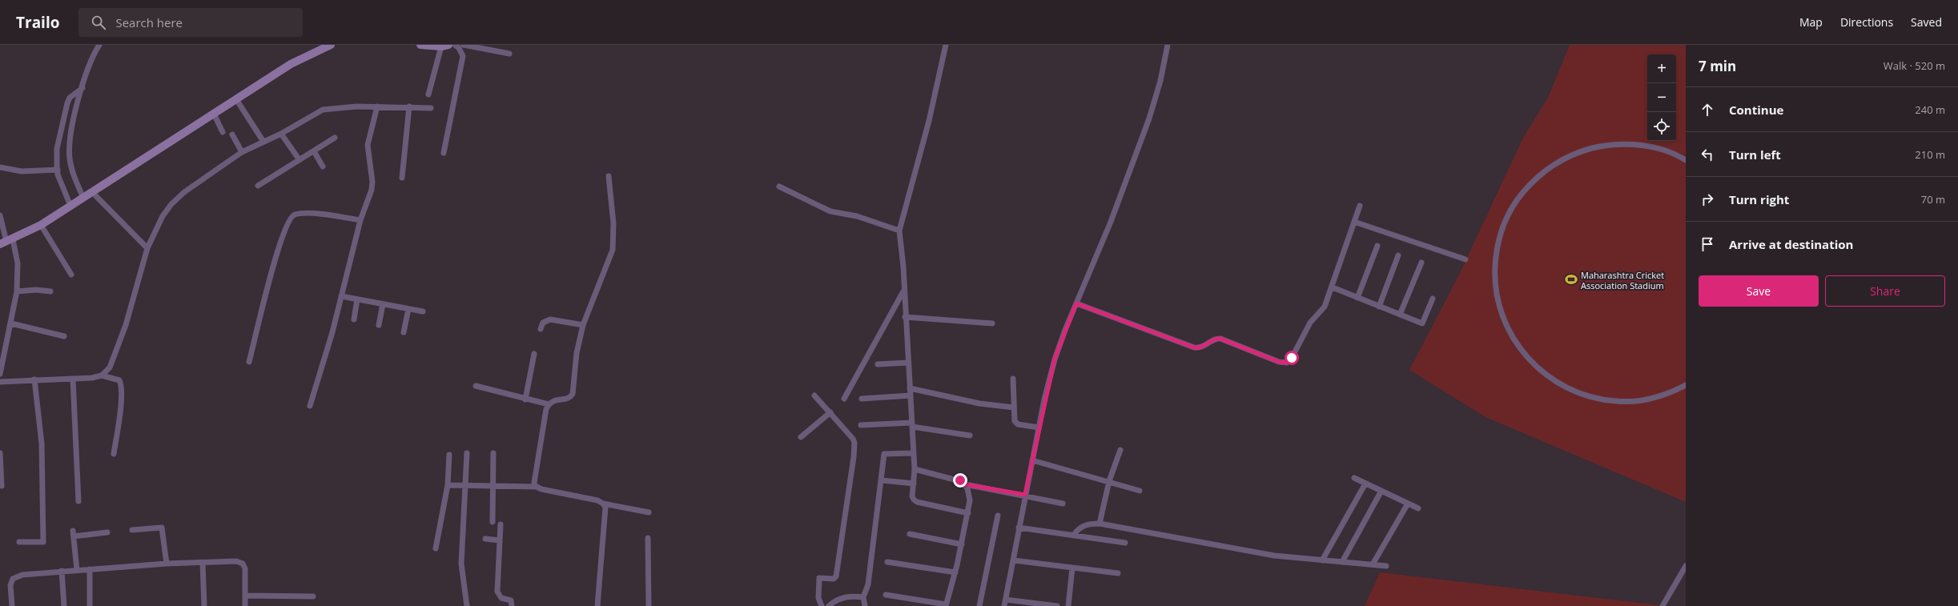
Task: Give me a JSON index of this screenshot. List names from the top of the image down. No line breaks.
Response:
{"places":{"sports":["Maharashtra Cricket Association Stadium"]},"page":{"header":"Trailo","search":"Search here","nav":["Map","Directions","Saved"],"heading":["7 min","Walk · 520 m"],"map_buttons":["+","−"],"list":[["Continue","240 m"],["Turn left","210 m"],["Turn right","70 m"],"Arrive at destination"],"buttons":["Save","Share"]}}
